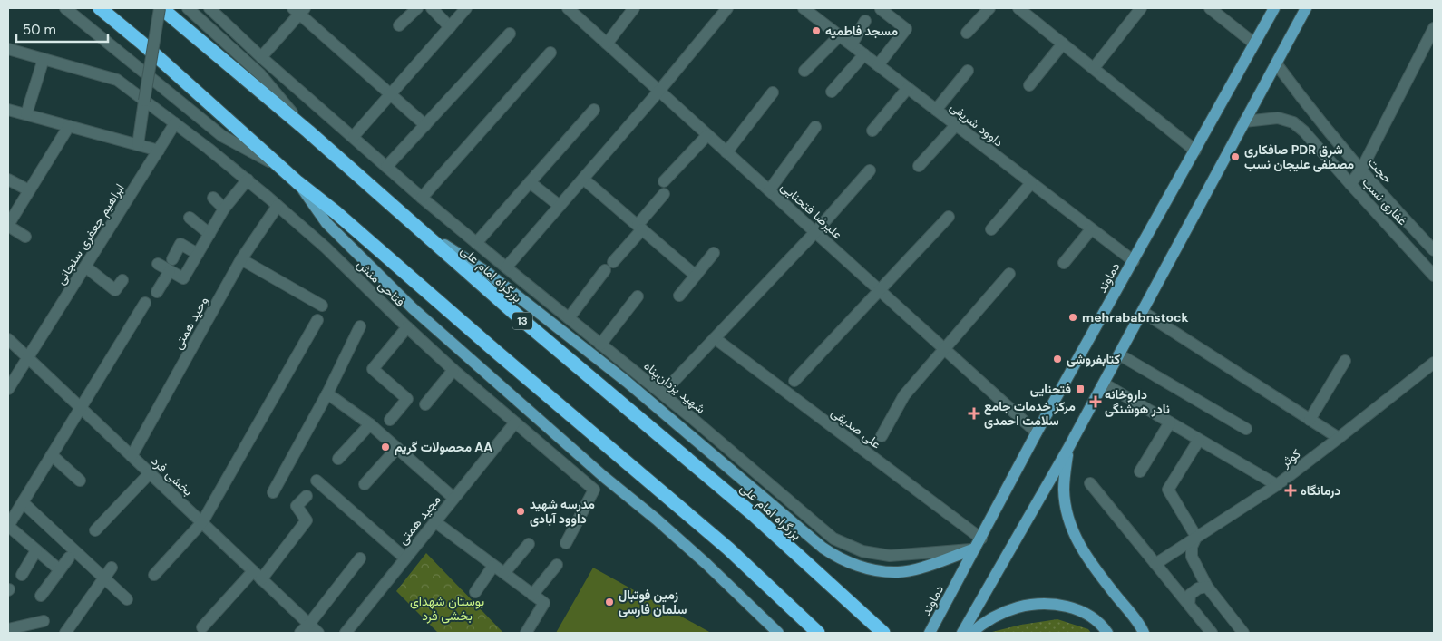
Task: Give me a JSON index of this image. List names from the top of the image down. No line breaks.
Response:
{"streets":{"highway":["بزرگراه امام علی","13"],"main road":["دماوند"],"street":["داوود شریفی","حجت","غفاری نسب","علیرضا فتحنایی","ابراهیم جعفری سنجانی","فتاحی منش","وحید همتی","شهید یزدان‌پناه","علی صدیقی","کوثر","بخشی فرد","مجید همتی"]},"crossings":[["داوود شریفی","دماوند"],["علیرضا فتحنایی","دماوند"],["ابراهیم جعفری سنجانی","فتاحی منش"],["ابراهیم جعفری سنجانی","بخشی فرد"],["دماوند","شهید یزدان‌پناه"],["دماوند","علی صدیقی"],["فتاحی منش","وحید همتی"],["فتاحی منش","مجید همتی"],["وحید همتی","بخشی فرد"]],"parks":["بوستان شهدای بخشی فرد"],"places":{"other":["مسجد فاطمیه","صافکاری PDR شرق مصطفی علیجان نسب","mehrababnstock","کتابفروشی","محصولات گریم AA","مدرسه شهید داوود آبادی","زمین فوتبال سلمان فارسی"],"transit":["فتحنایی"],"health":["داروخانه نادر هوشنگی","مرکز خدمات جامع سلامت احمدی","درمانگاه"]},"scale_bar":"50 m"}
